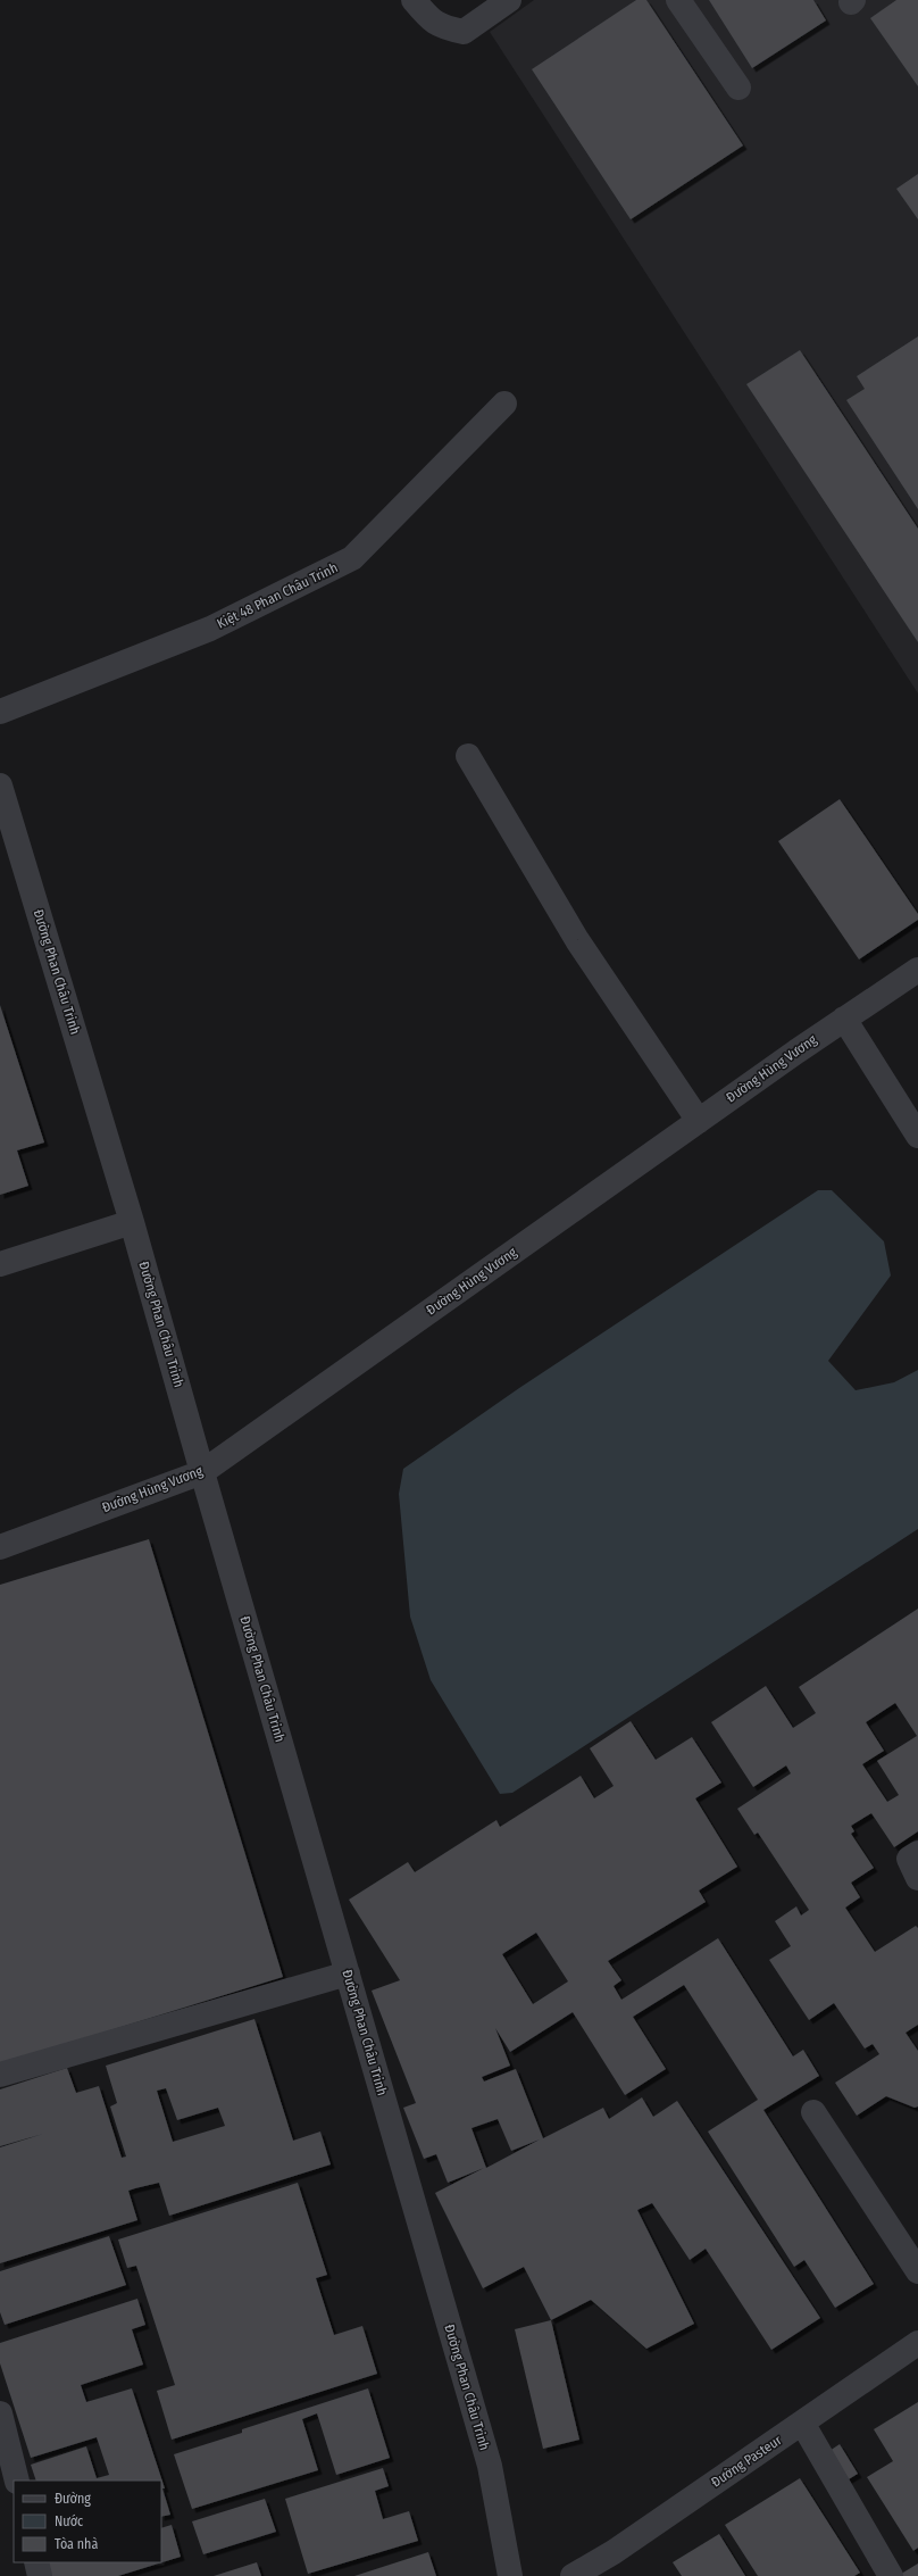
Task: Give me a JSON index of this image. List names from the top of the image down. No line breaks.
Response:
{"streets":{"street":["Kiệt 48 Phan Châu Trinh","Đường Phan Châu Trinh","Đường Hùng Vương","Đường Pasteur"]},"crossings":[["Đường Phan Châu Trinh","Đường Hùng Vương"]],"legend":["Đường","Nước","Tòa nhà"]}
